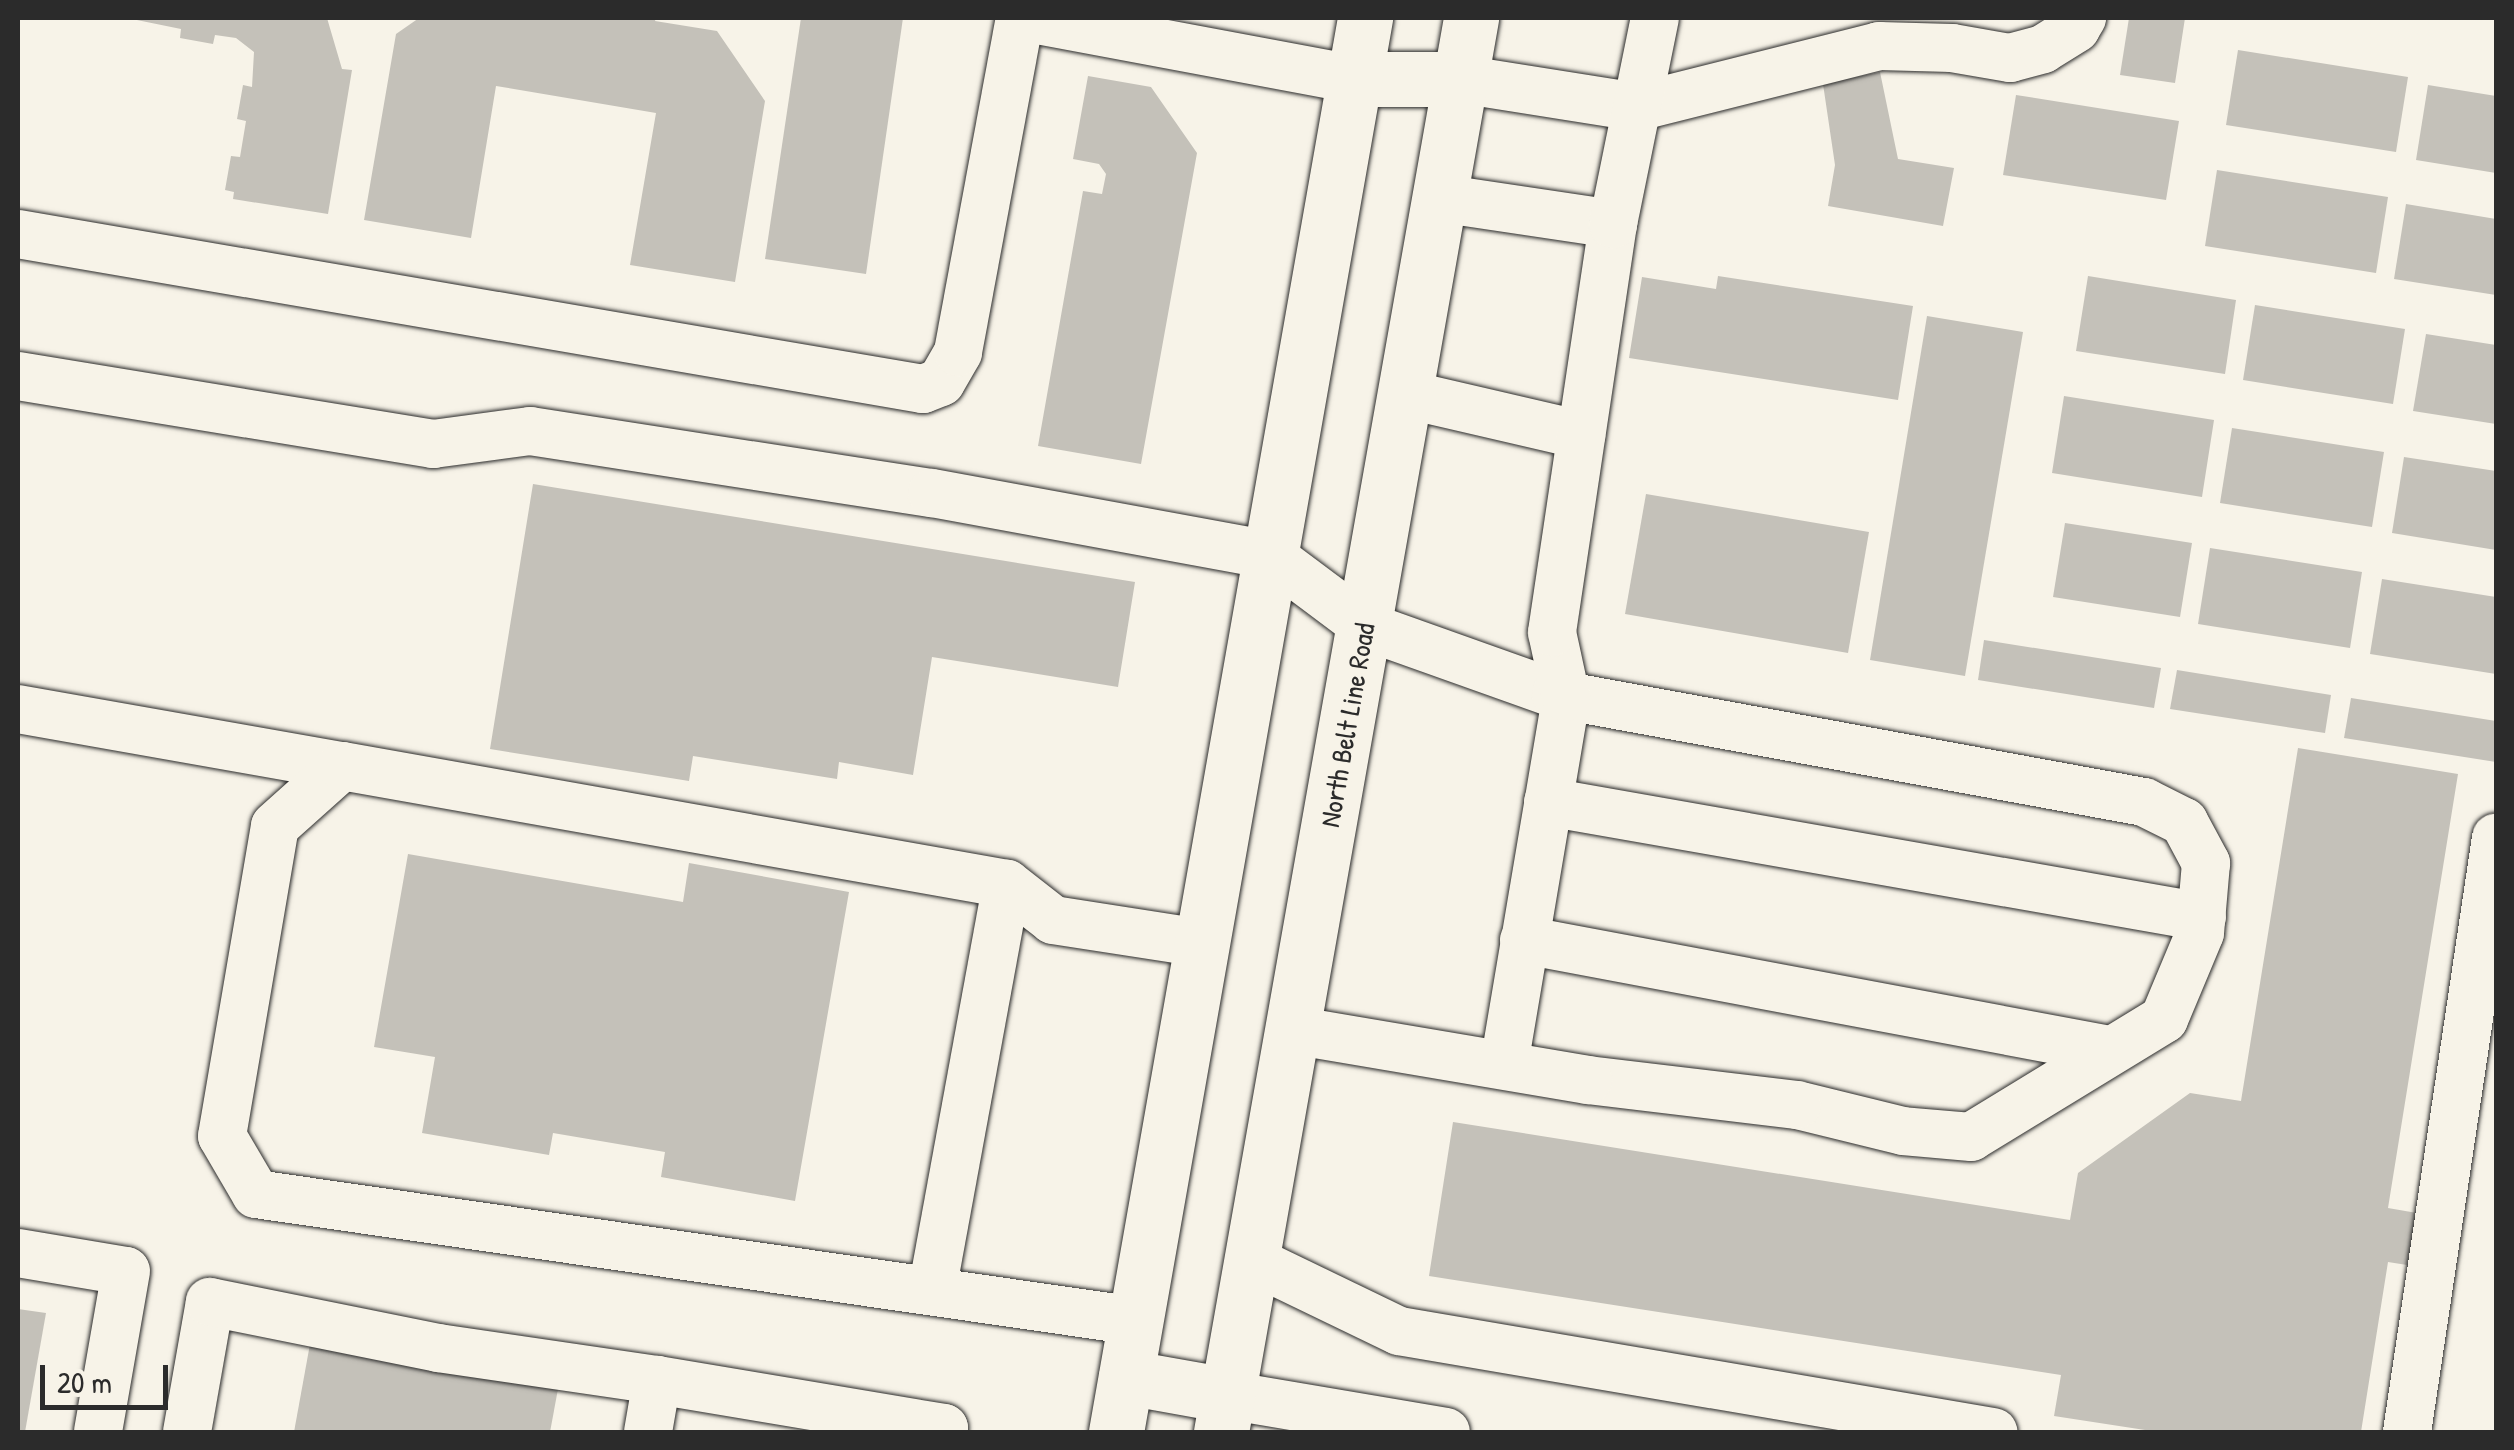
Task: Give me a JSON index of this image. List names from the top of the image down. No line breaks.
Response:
{"streets":{"main road":["North Belt Line Road"]},"scale_bar":"20 m"}
